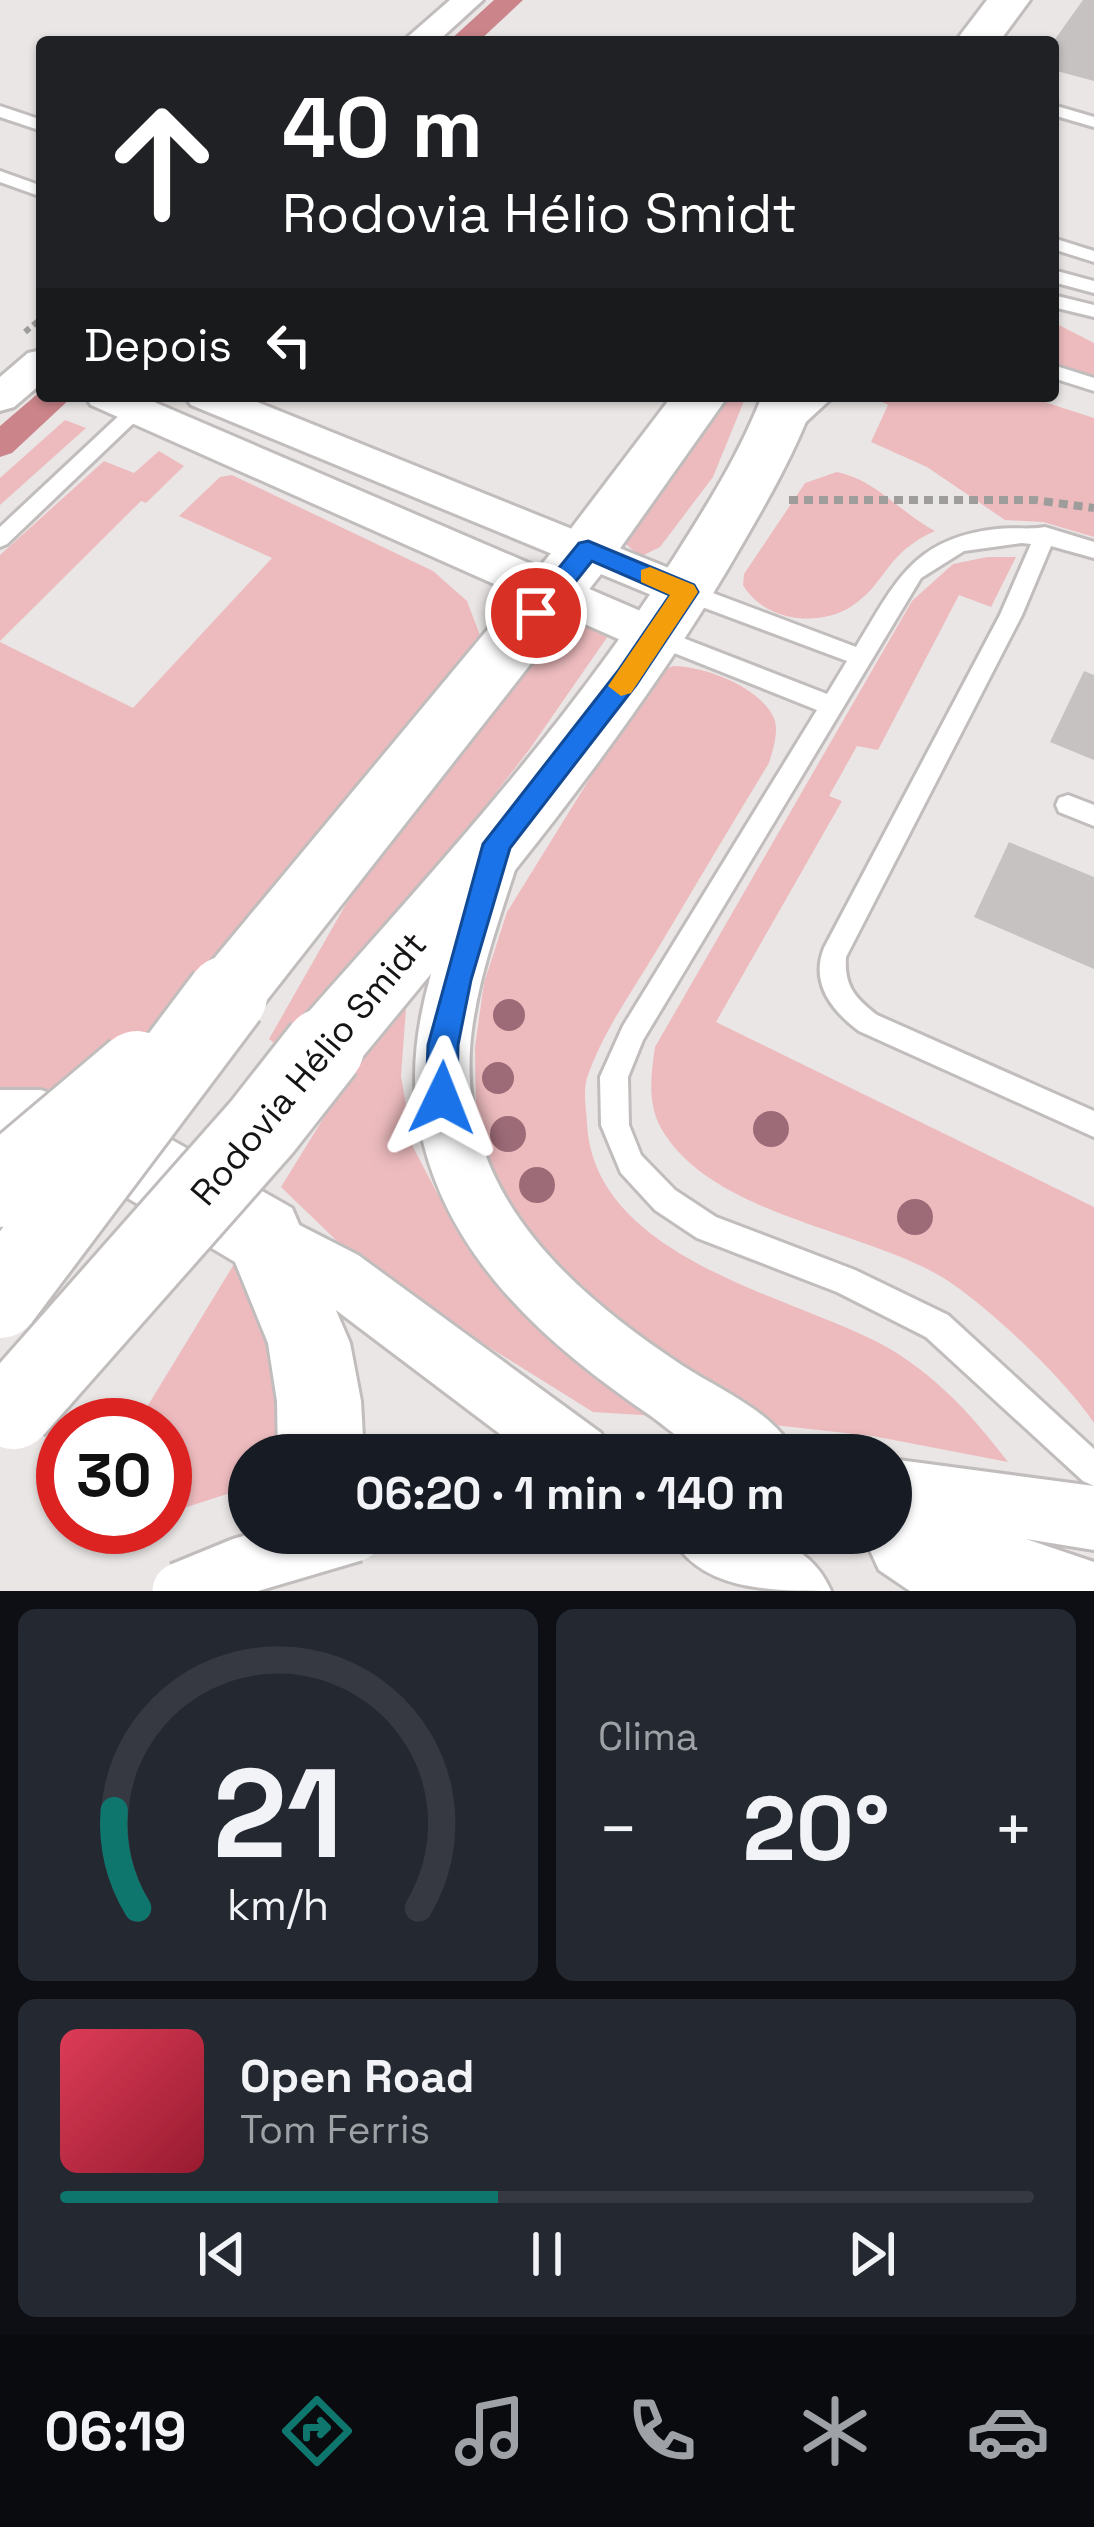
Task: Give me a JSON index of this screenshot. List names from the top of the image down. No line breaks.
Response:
{"streets":{"main road":["Rodovia Hélio Smidt"]},"page":{"turn":["40 m","Rodovia Hélio Smidt"],"then":"Depois","limit":"30","trip":"06:20 · 1 min · 140 m","tile":"Clima","heat":["−","20°","+"],"song":["Open Road","Tom Ferris"],"tabs":"06:19","gauge":["21","km/h"]}}
